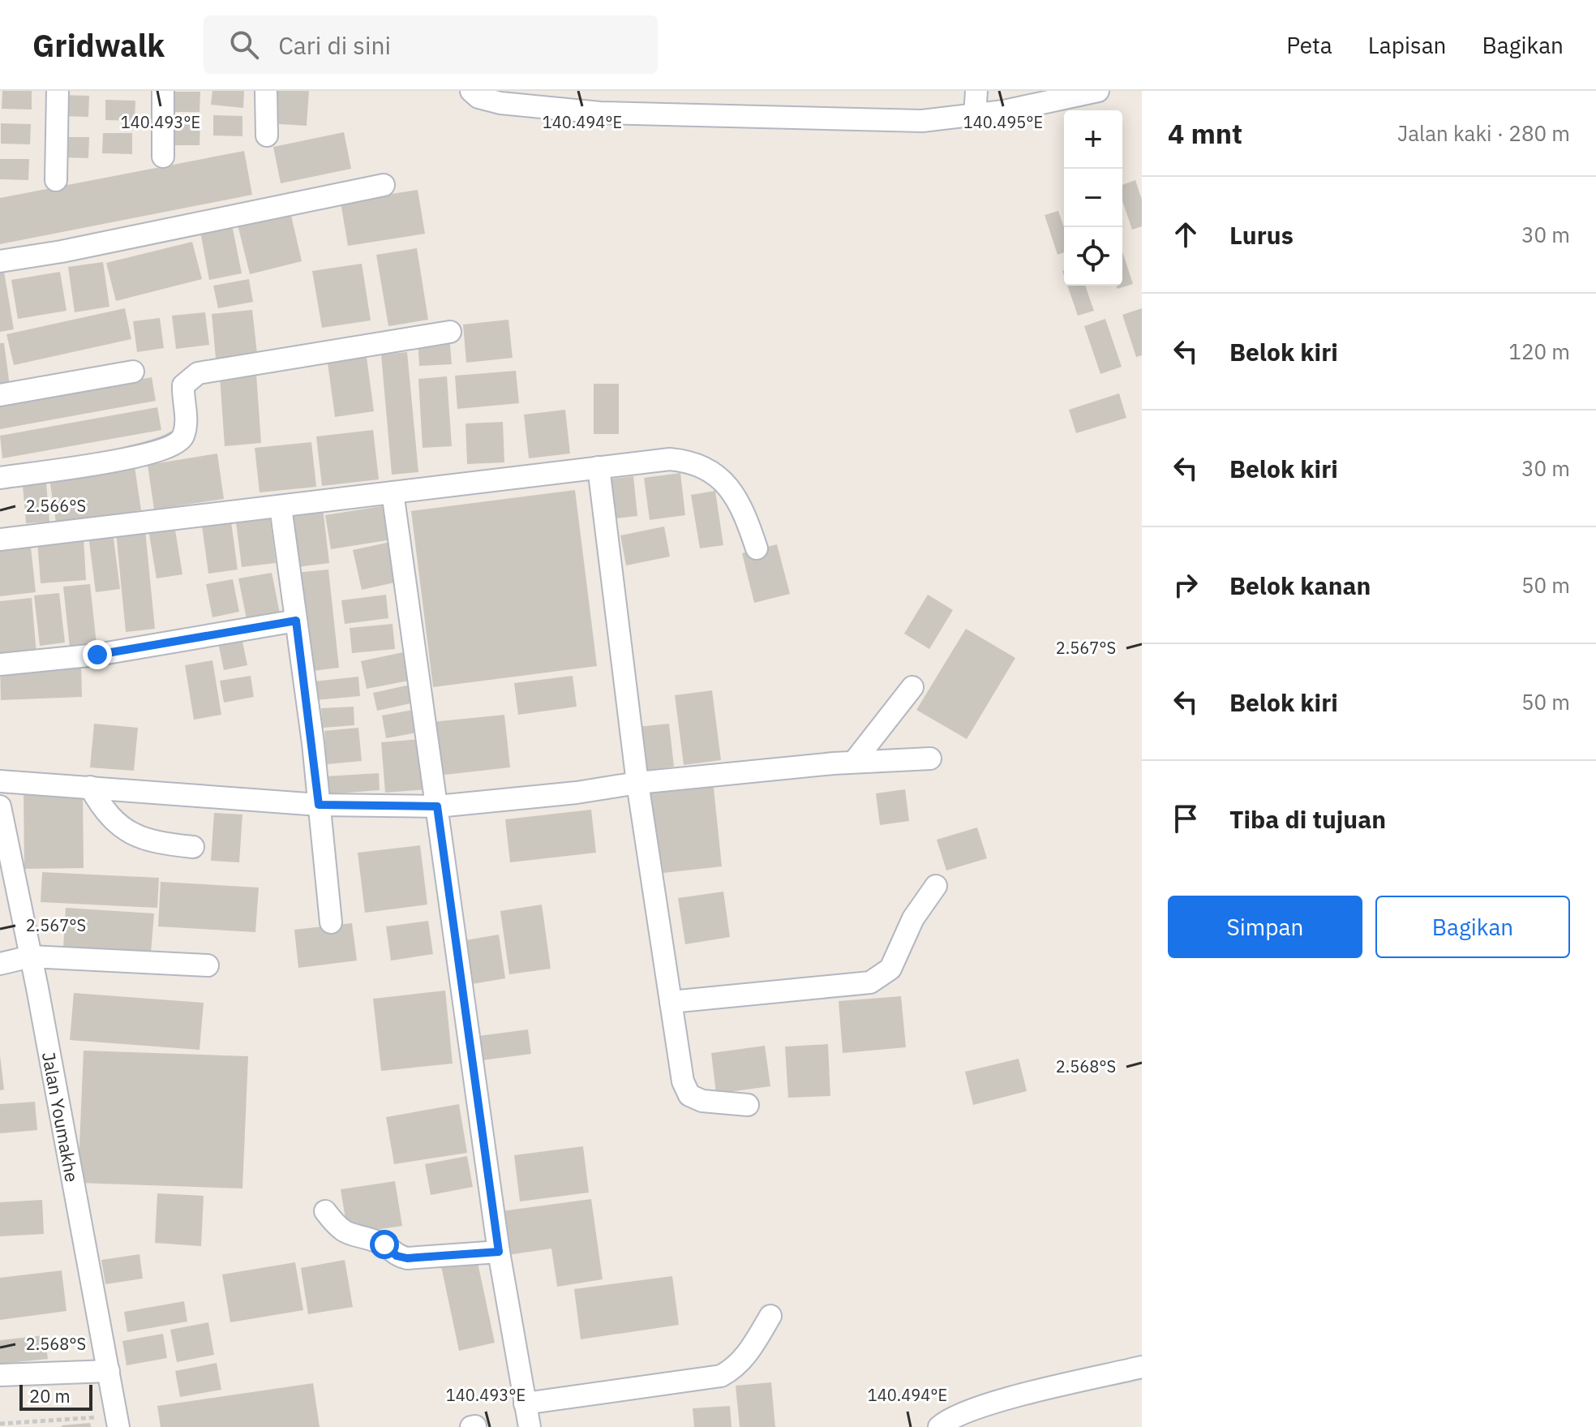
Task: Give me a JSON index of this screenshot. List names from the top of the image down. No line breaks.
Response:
{"streets":{"street":["Jalan Youmakhe"]},"scale_bar":"20 m","page":{"header":"Gridwalk","search":"Cari di sini","nav":["Peta","Lapisan","Bagikan"],"heading":["4 mnt","Jalan kaki · 280 m"],"map_buttons":["+","−"],"list":[["Lurus","30 m"],["Belok kiri","120 m"],["Belok kiri","30 m"],["Belok kanan","50 m"],["Belok kiri","50 m"],"Tiba di tujuan"],"buttons":["Simpan","Bagikan"],"scale":"20 m"},"coordinates":["140.493°E","140.494°E","140.495°E","2.566°S","2.567°S","2.568°S"]}
